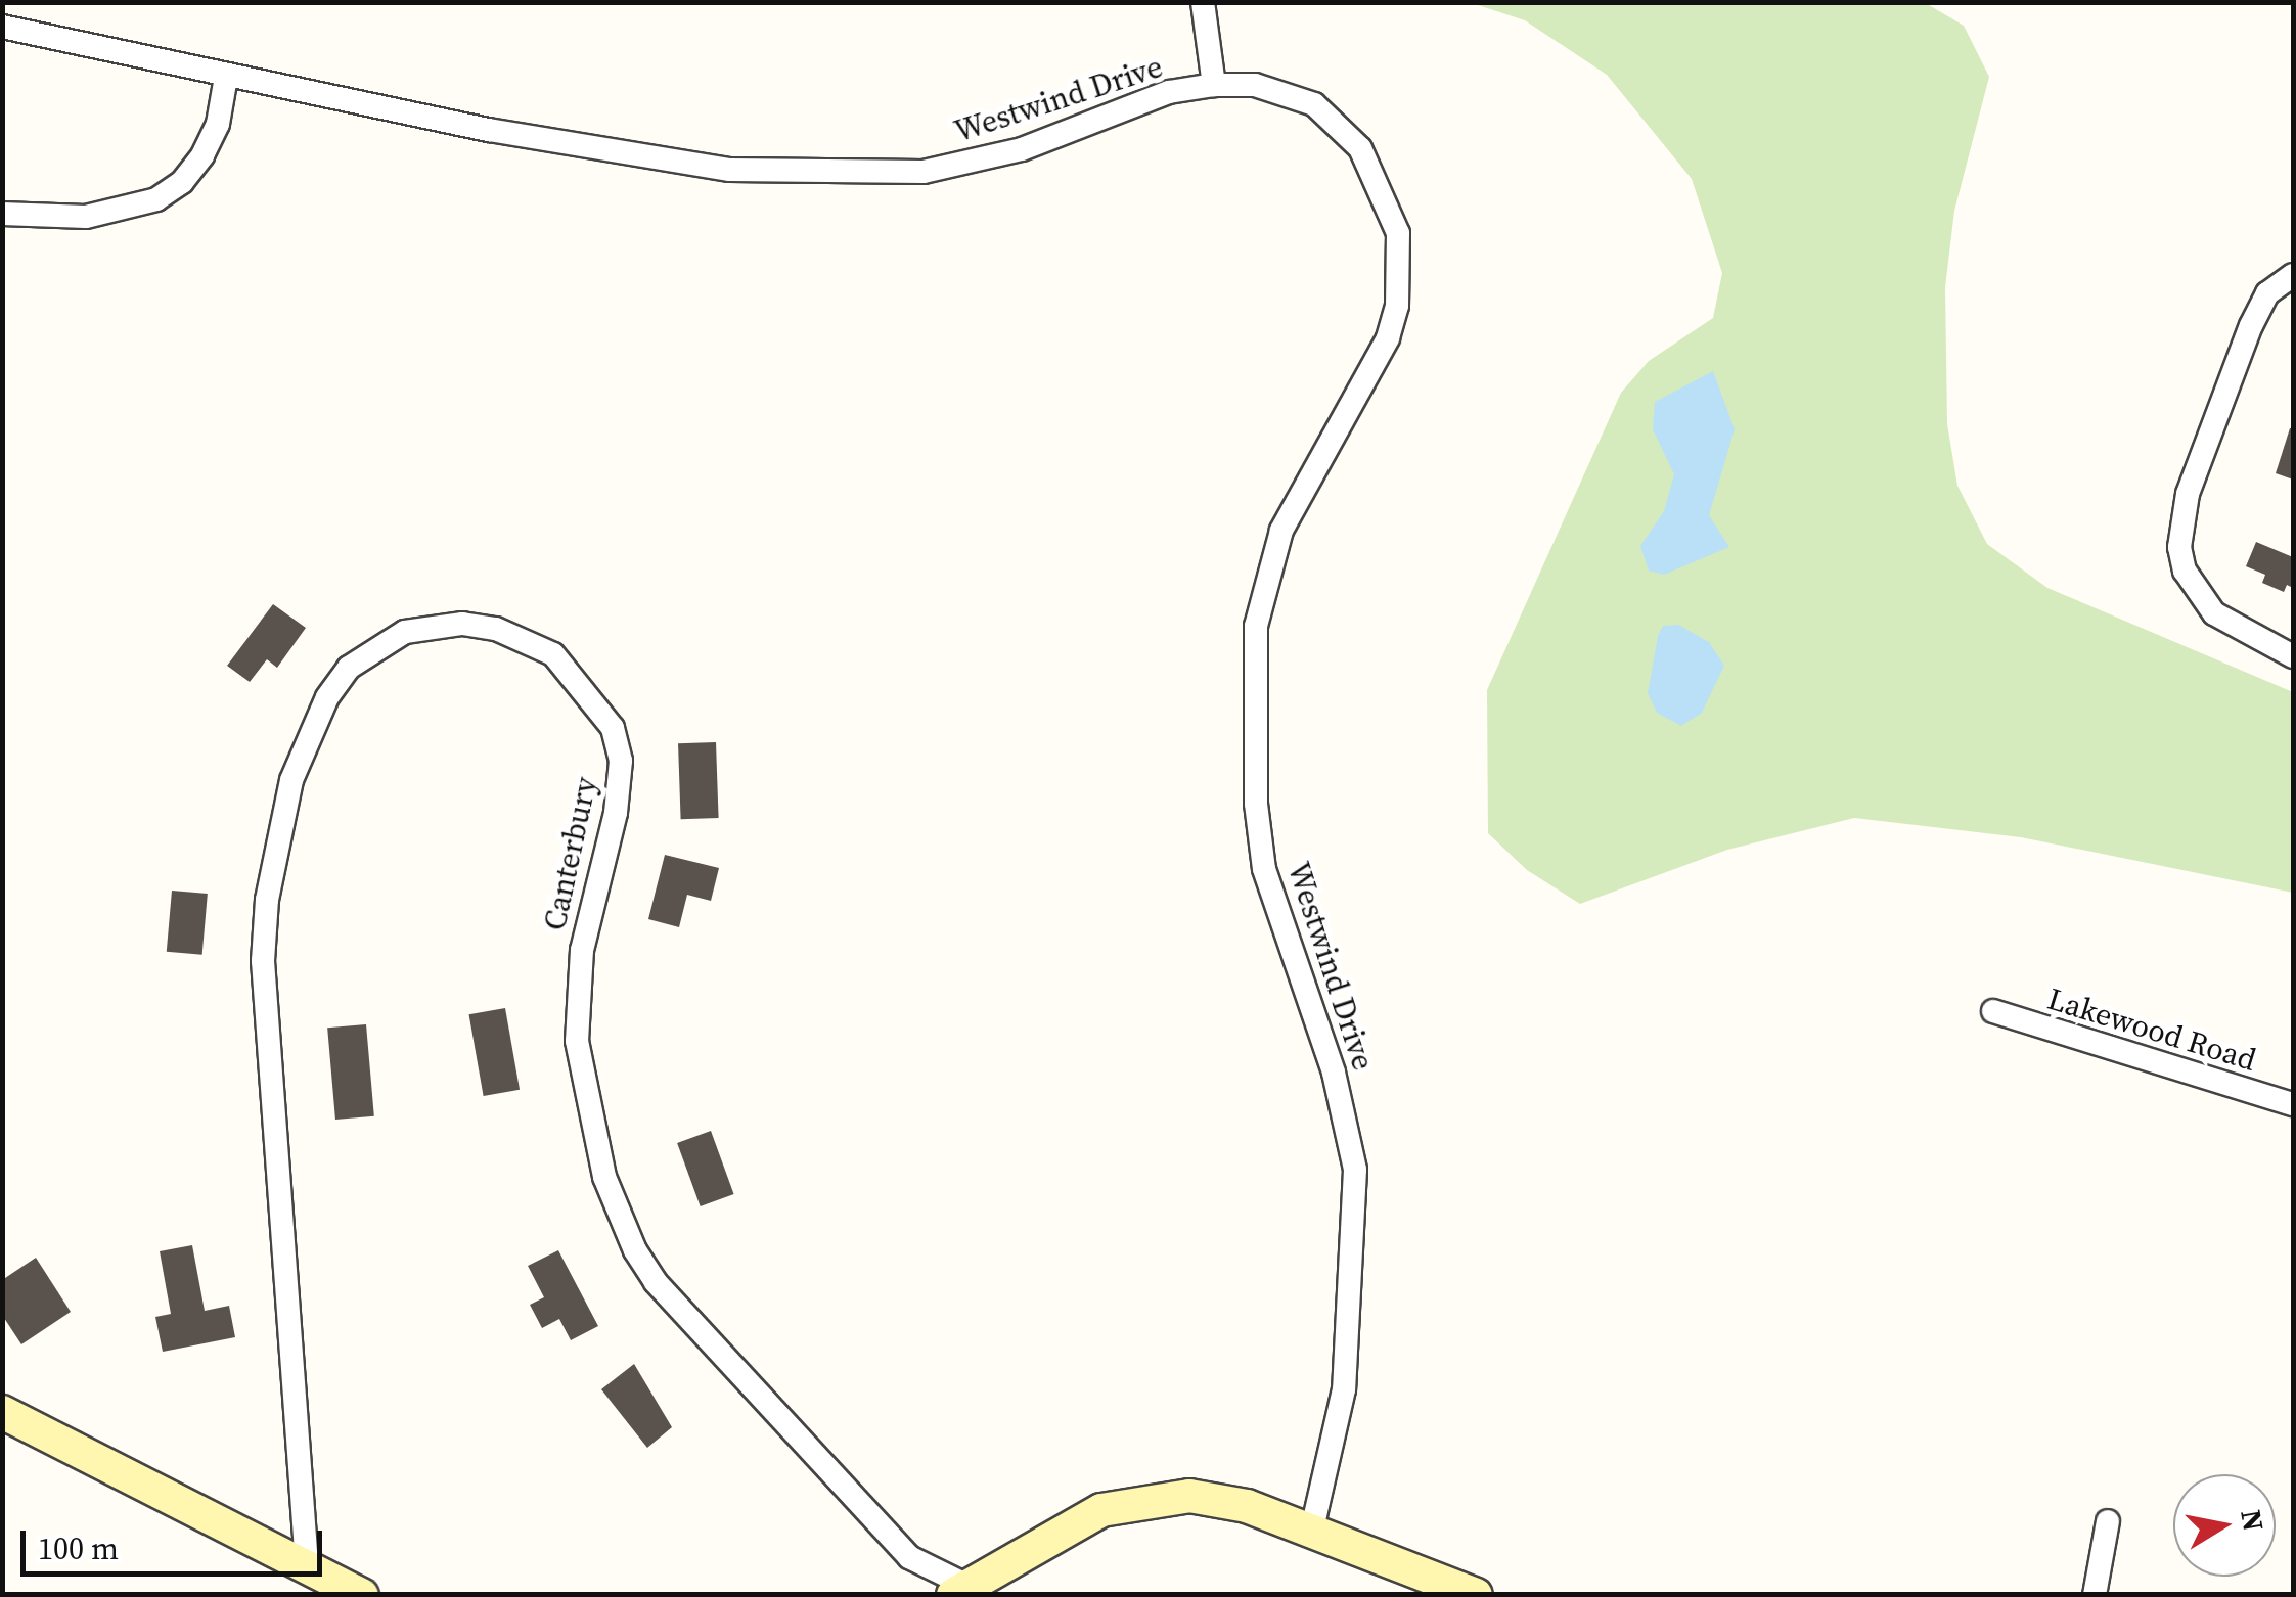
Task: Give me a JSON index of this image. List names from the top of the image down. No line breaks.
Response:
{"streets":{"street":["Westwind Drive","Canterbury","Lakewood Road"]},"scale_bar":"100 m","north":"right"}
